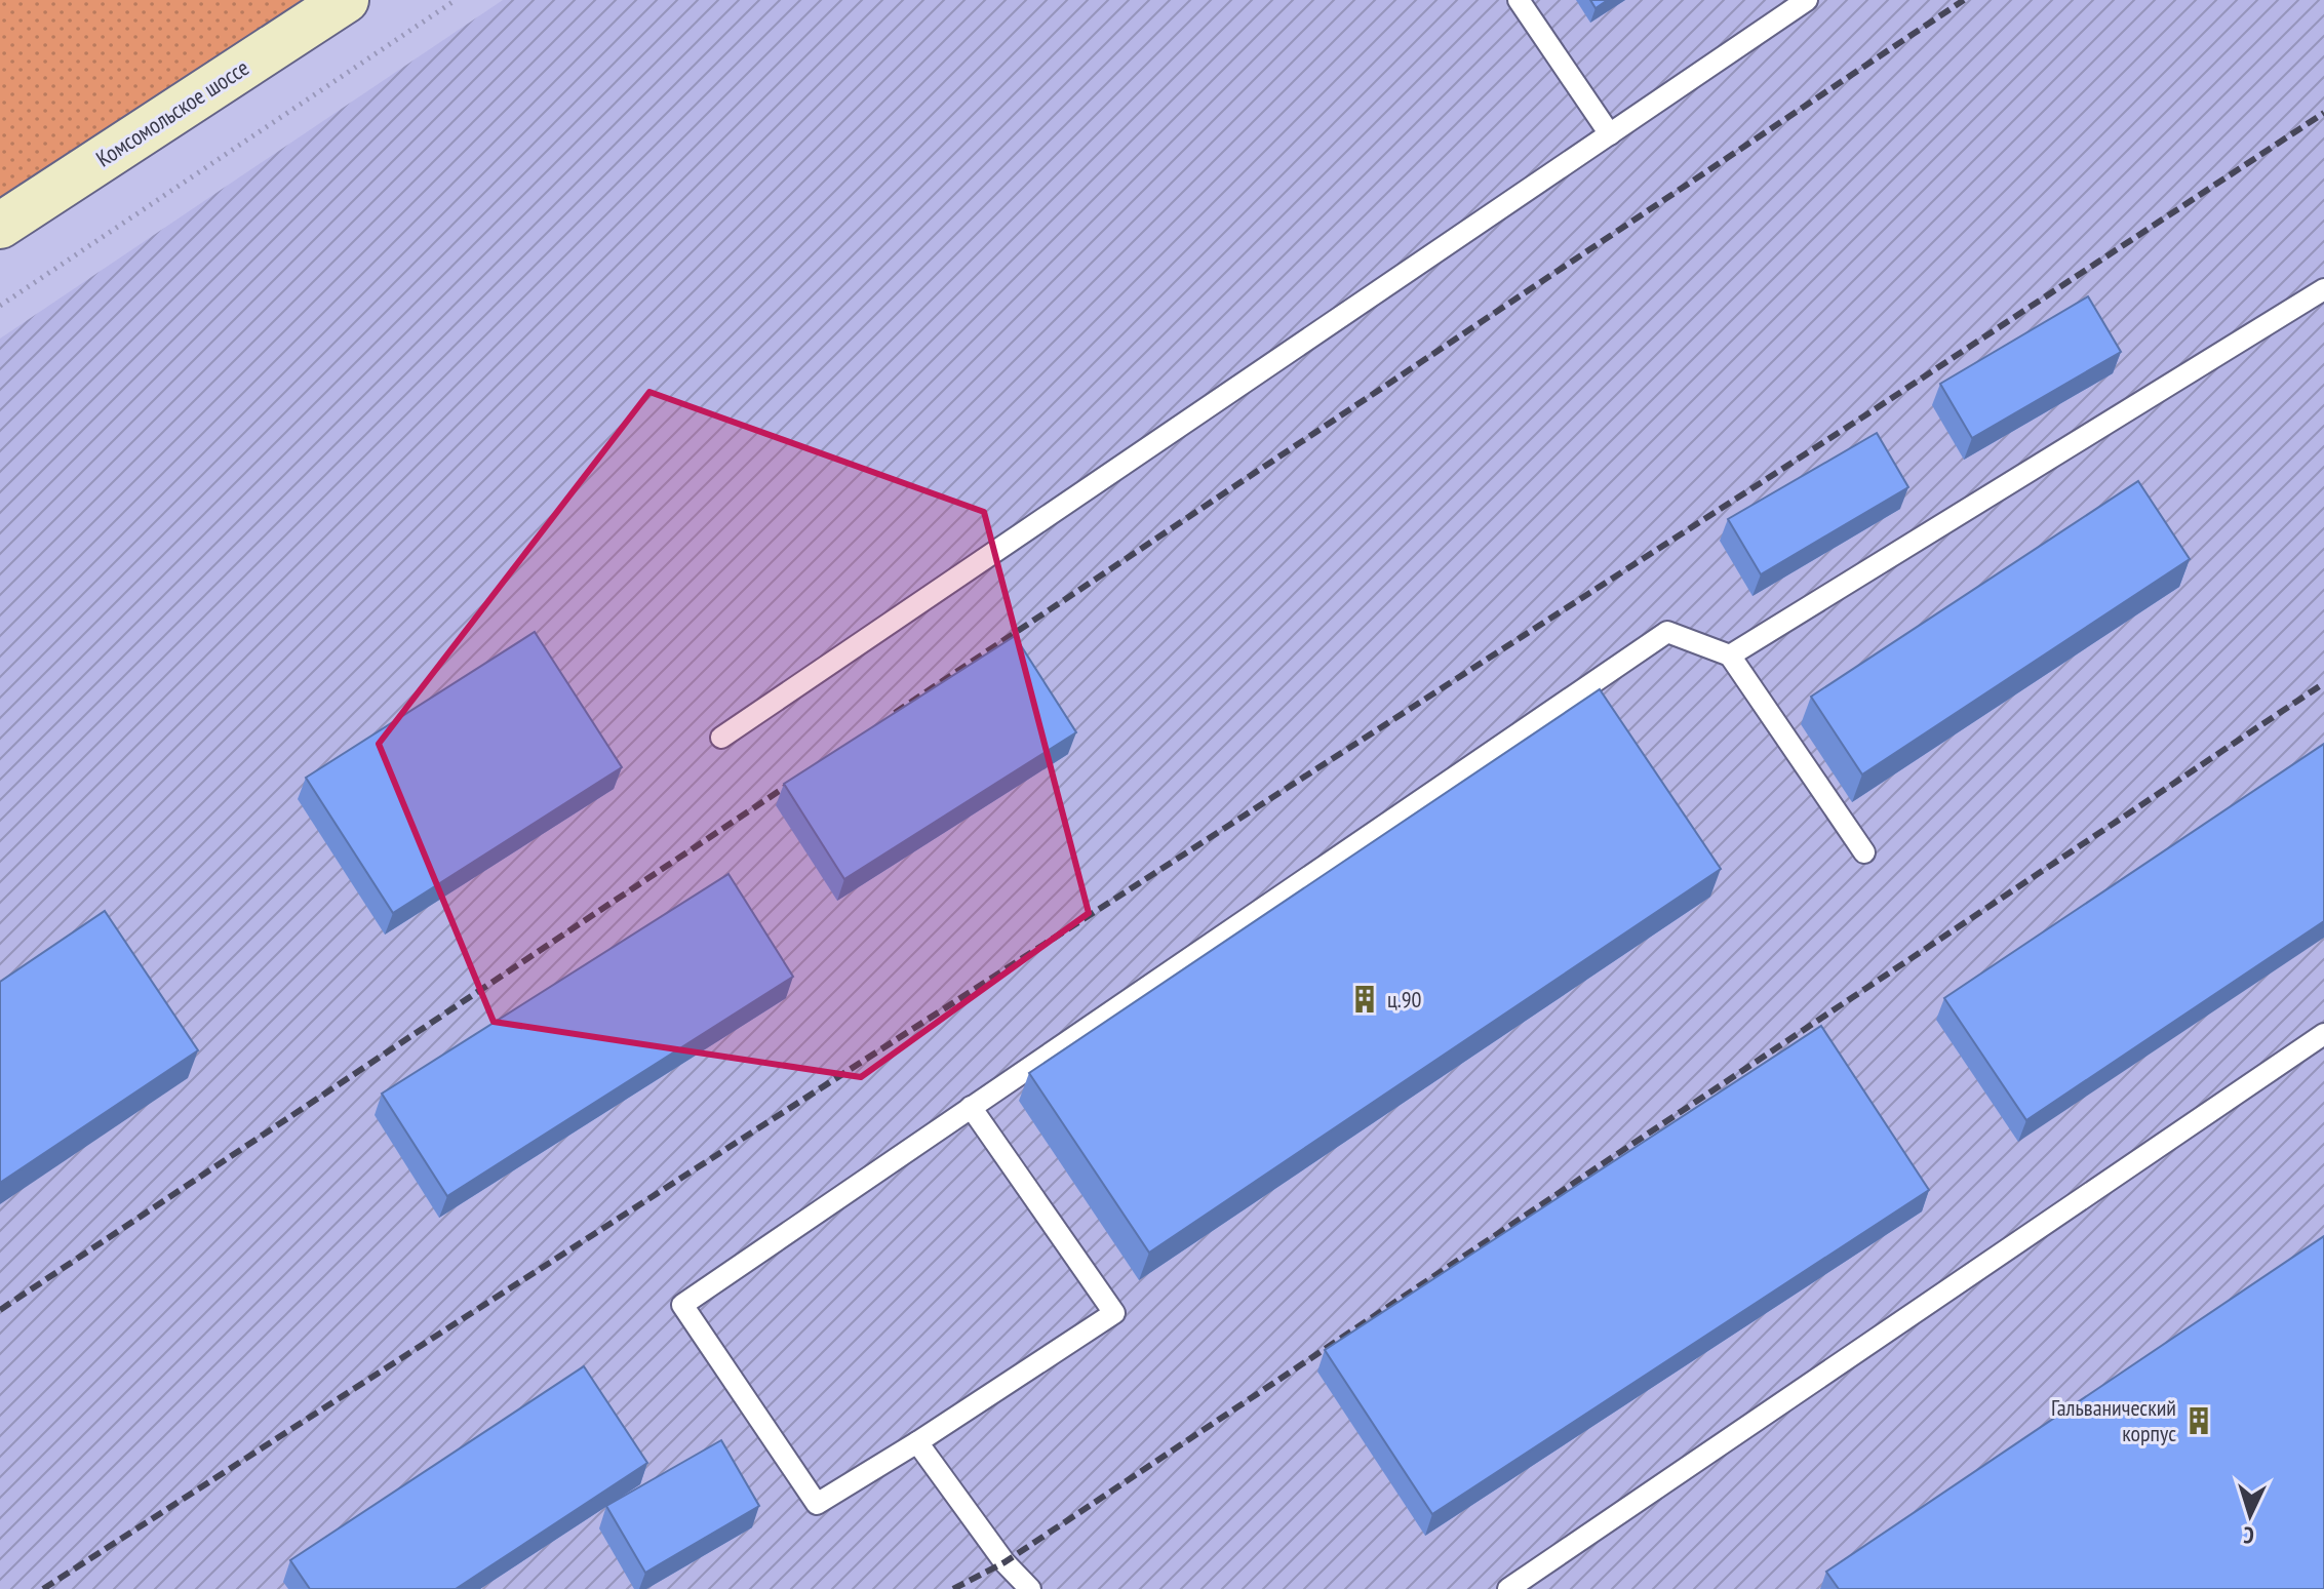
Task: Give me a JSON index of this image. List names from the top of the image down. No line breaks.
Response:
{"streets":{"main road":["Комсомольское шоссе"]},"places":{"building":["ц.90","Гальванический корпус"]},"north":"bottom"}
